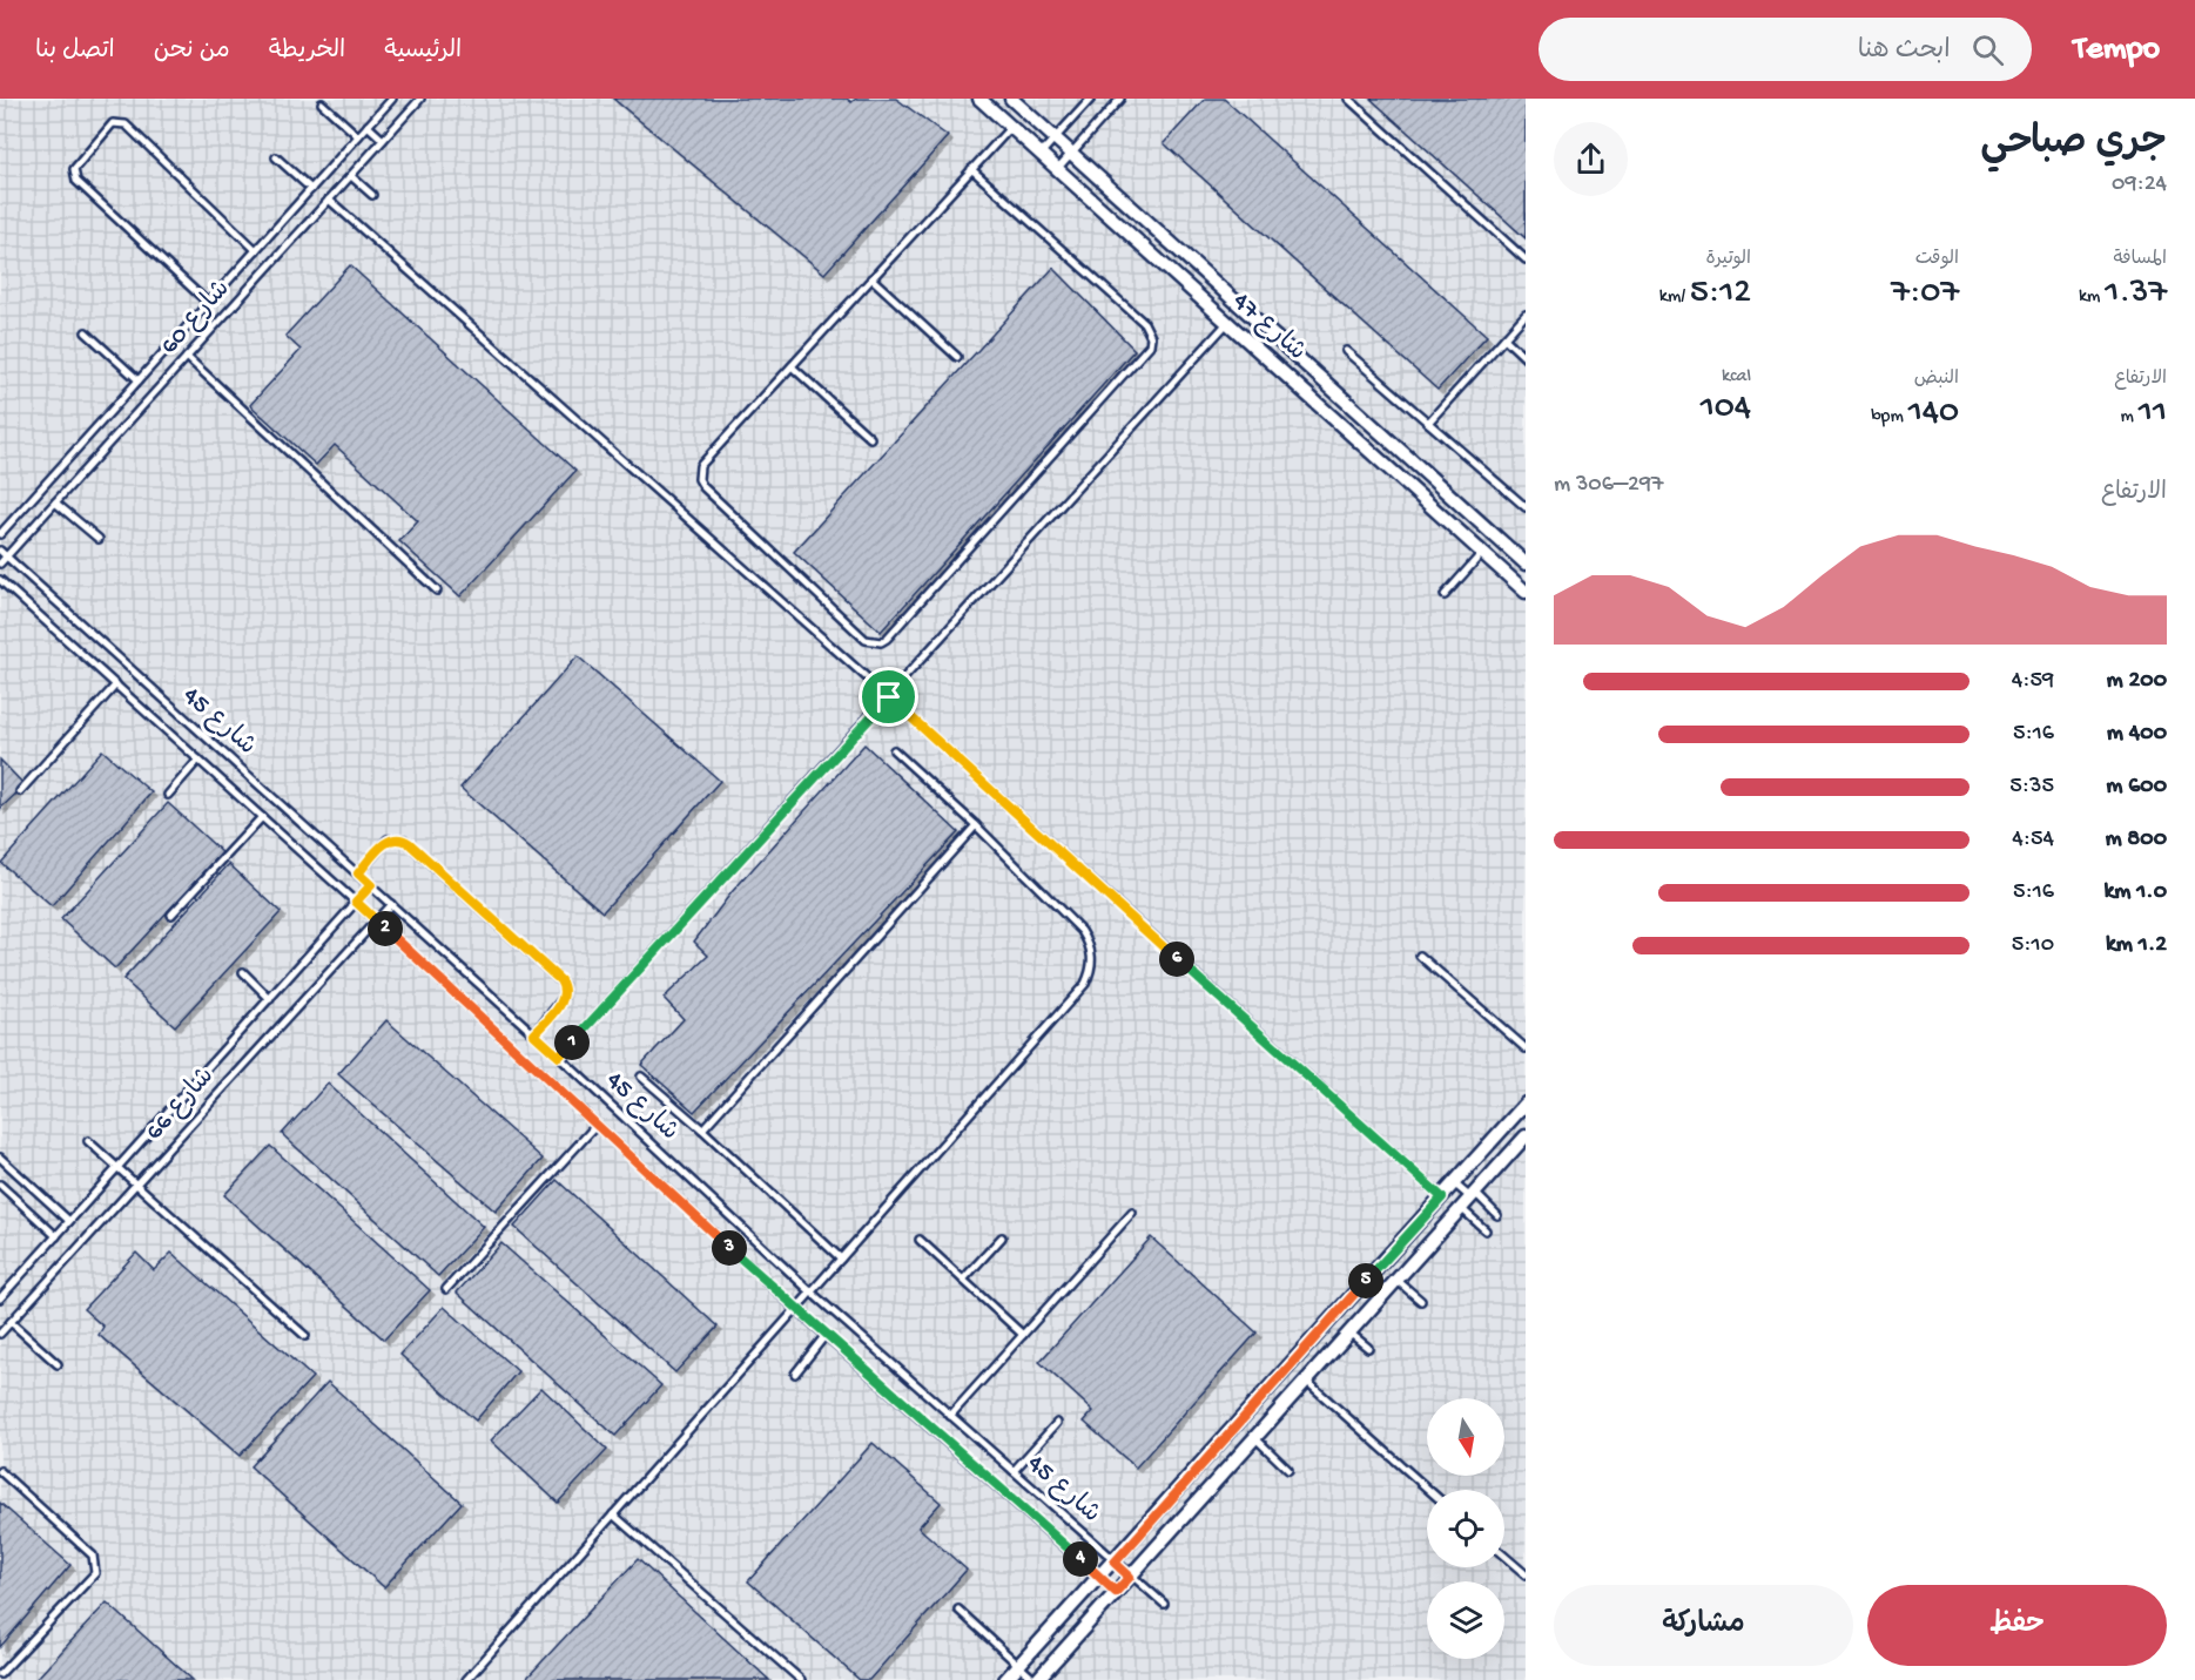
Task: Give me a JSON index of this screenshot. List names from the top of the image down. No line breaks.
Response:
{"streets":{"street":["شارع 47"],"lane":["شارع 60","شارع 45","شارع 66"]},"crossings":[["شارع 60","شارع 45"],["شارع 45","شارع 66"]],"north":"bottom","page":{"header":"Tempo","search":"ابحث هنا","nav":["الرئيسية","الخريطة","من نحن","اتصل بنا"],"heading":["جري صباحي","09:24"],"stats":[["المسافة","1.37 km"],["الوقت","7:07"],["الوتيرة","5:12 /km"],["الارتفاع","11 m"],["النبض","140 bpm"],["kcal","104"]],"chart":["الارتفاع","297–306 m"],"list":[{"name":"200 m","note":"4:59"},{"name":"400 m","note":"5:16"},{"name":"600 m","note":"5:35"},{"name":"800 m","note":"4:54"},{"name":"1.0 km","note":"5:16"},{"name":"1.2 km","note":"5:10"}],"pins":["2","6","1","3","5","4"],"buttons":["حفظ","مشاركة"]}}
